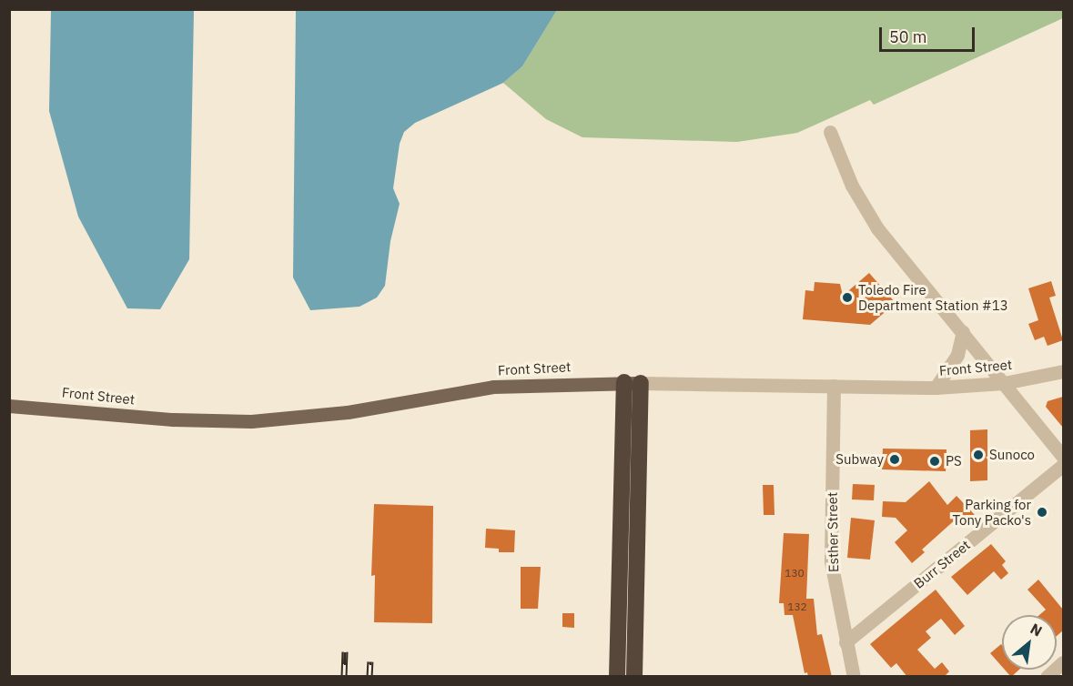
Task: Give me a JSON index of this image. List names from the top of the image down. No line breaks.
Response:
{"streets":{"main road":["Front Street"],"street":["Esther Street","Burr Street"]},"crossings":[["Front Street","Esther Street"],["Esther Street","Burr Street"]],"places":["Toledo Fire Department Station #13","Sunoco","Subway","PS","Parking for Tony Packo's"],"house_numbers":["130","132"],"scale_bar":"50 m","north":"top right"}
